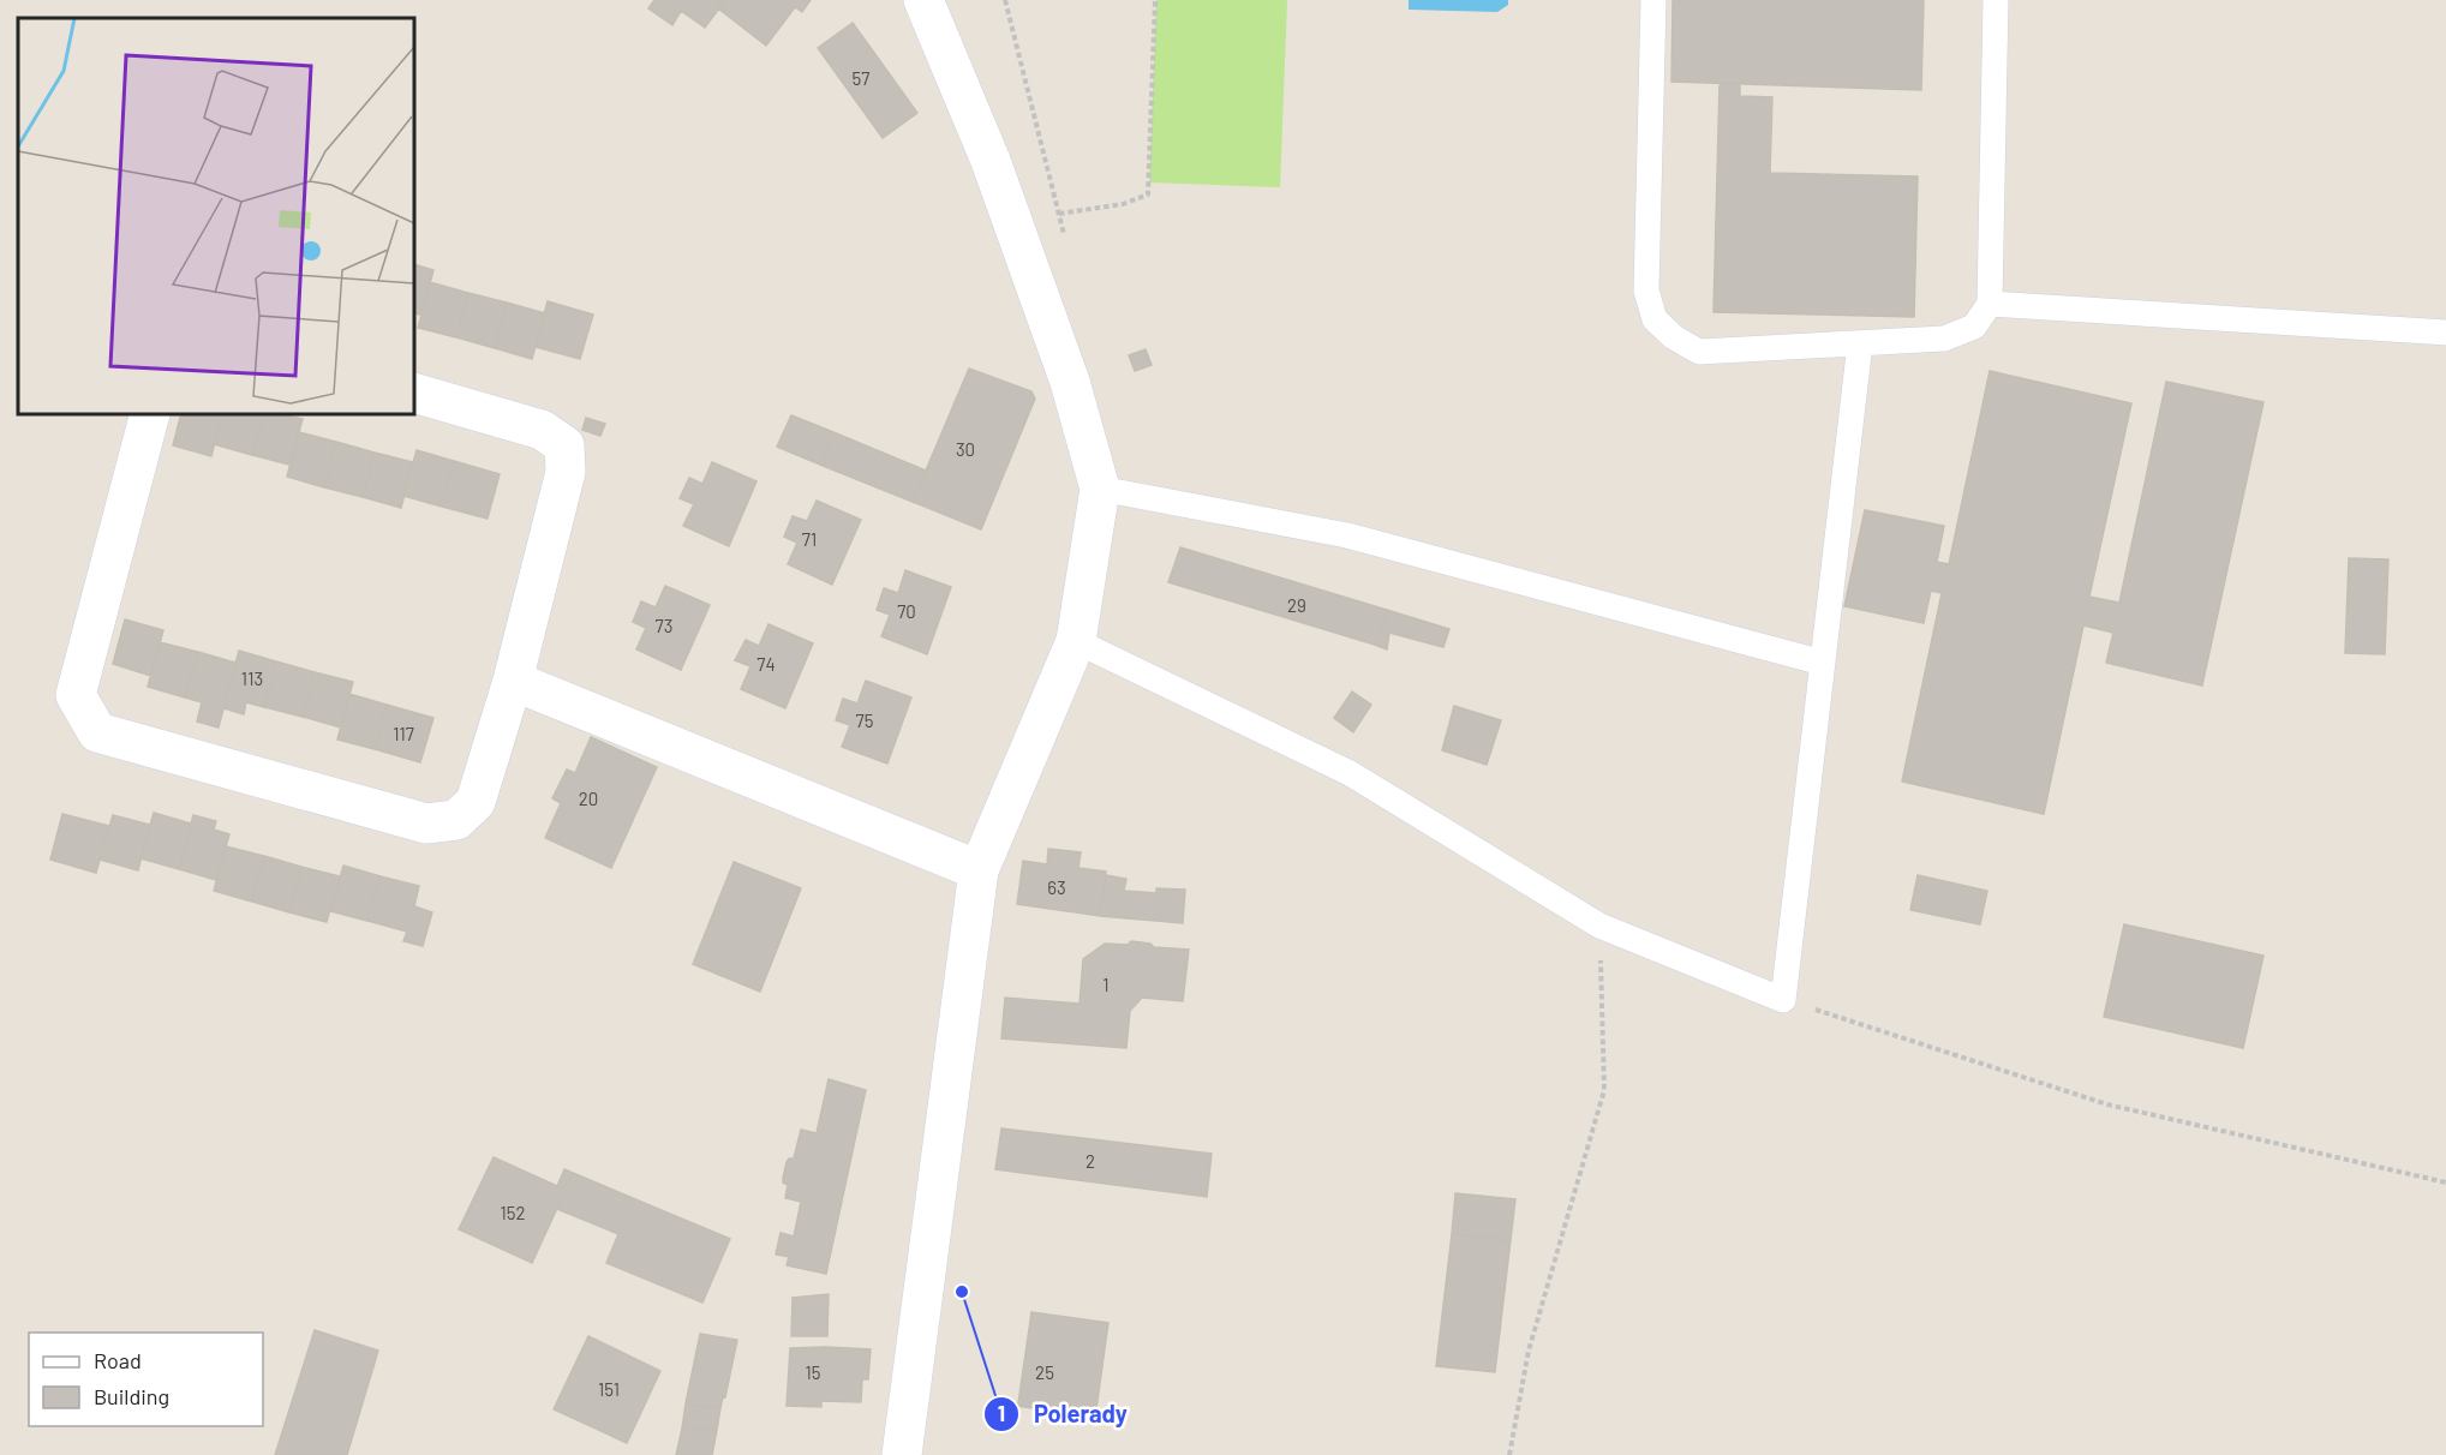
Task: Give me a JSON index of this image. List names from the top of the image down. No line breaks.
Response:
{"places":["Polerady"],"house_numbers":["57","30","71","29","70","73","74","113","75","117","20","63","1","2","152","15","25","151"],"legend":["Road","Building"]}
